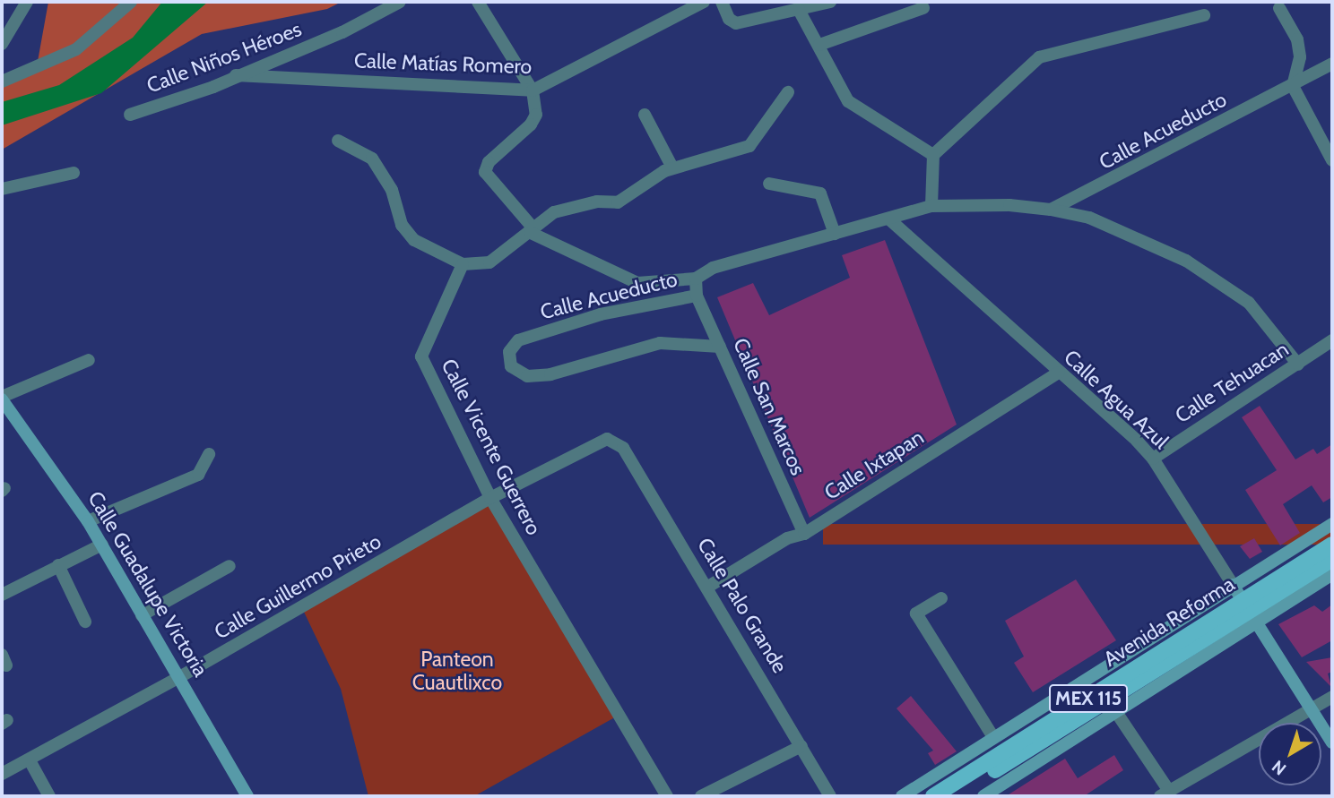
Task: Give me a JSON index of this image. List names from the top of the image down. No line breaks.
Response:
{"streets":{"main road":["Avenida Reforma","MEX 115"],"street":["Calle Niños Héroes","Calle Matías Romero","Calle Acueducto","Calle Tehuacan","Calle Agua Azul","Calle San Marcos","Calle Vicente Guerrero","Calle Ixtapan","Calle Guadalupe Victoria","Calle Guillermo Prieto","Calle Palo Grande"]},"crossings":[["Calle Niños Héroes","Calle Matías Romero"],["Calle Acueducto","Calle Tehuacan"],["Calle Acueducto","Calle Agua Azul"],["Calle Acueducto","Calle San Marcos"],["Calle Tehuacan","Calle Agua Azul"],["Calle Agua Azul","Calle Ixtapan"],["Calle Agua Azul","Avenida Reforma"],["Calle San Marcos","Calle Ixtapan"],["Calle Vicente Guerrero","Calle Guillermo Prieto"],["Calle Ixtapan","Calle Palo Grande"],["Calle Guadalupe Victoria","Calle Guillermo Prieto"],["Calle Guillermo Prieto","Calle Palo Grande"]],"parks":["Panteon Cuautlixco"],"north":"bottom left"}
